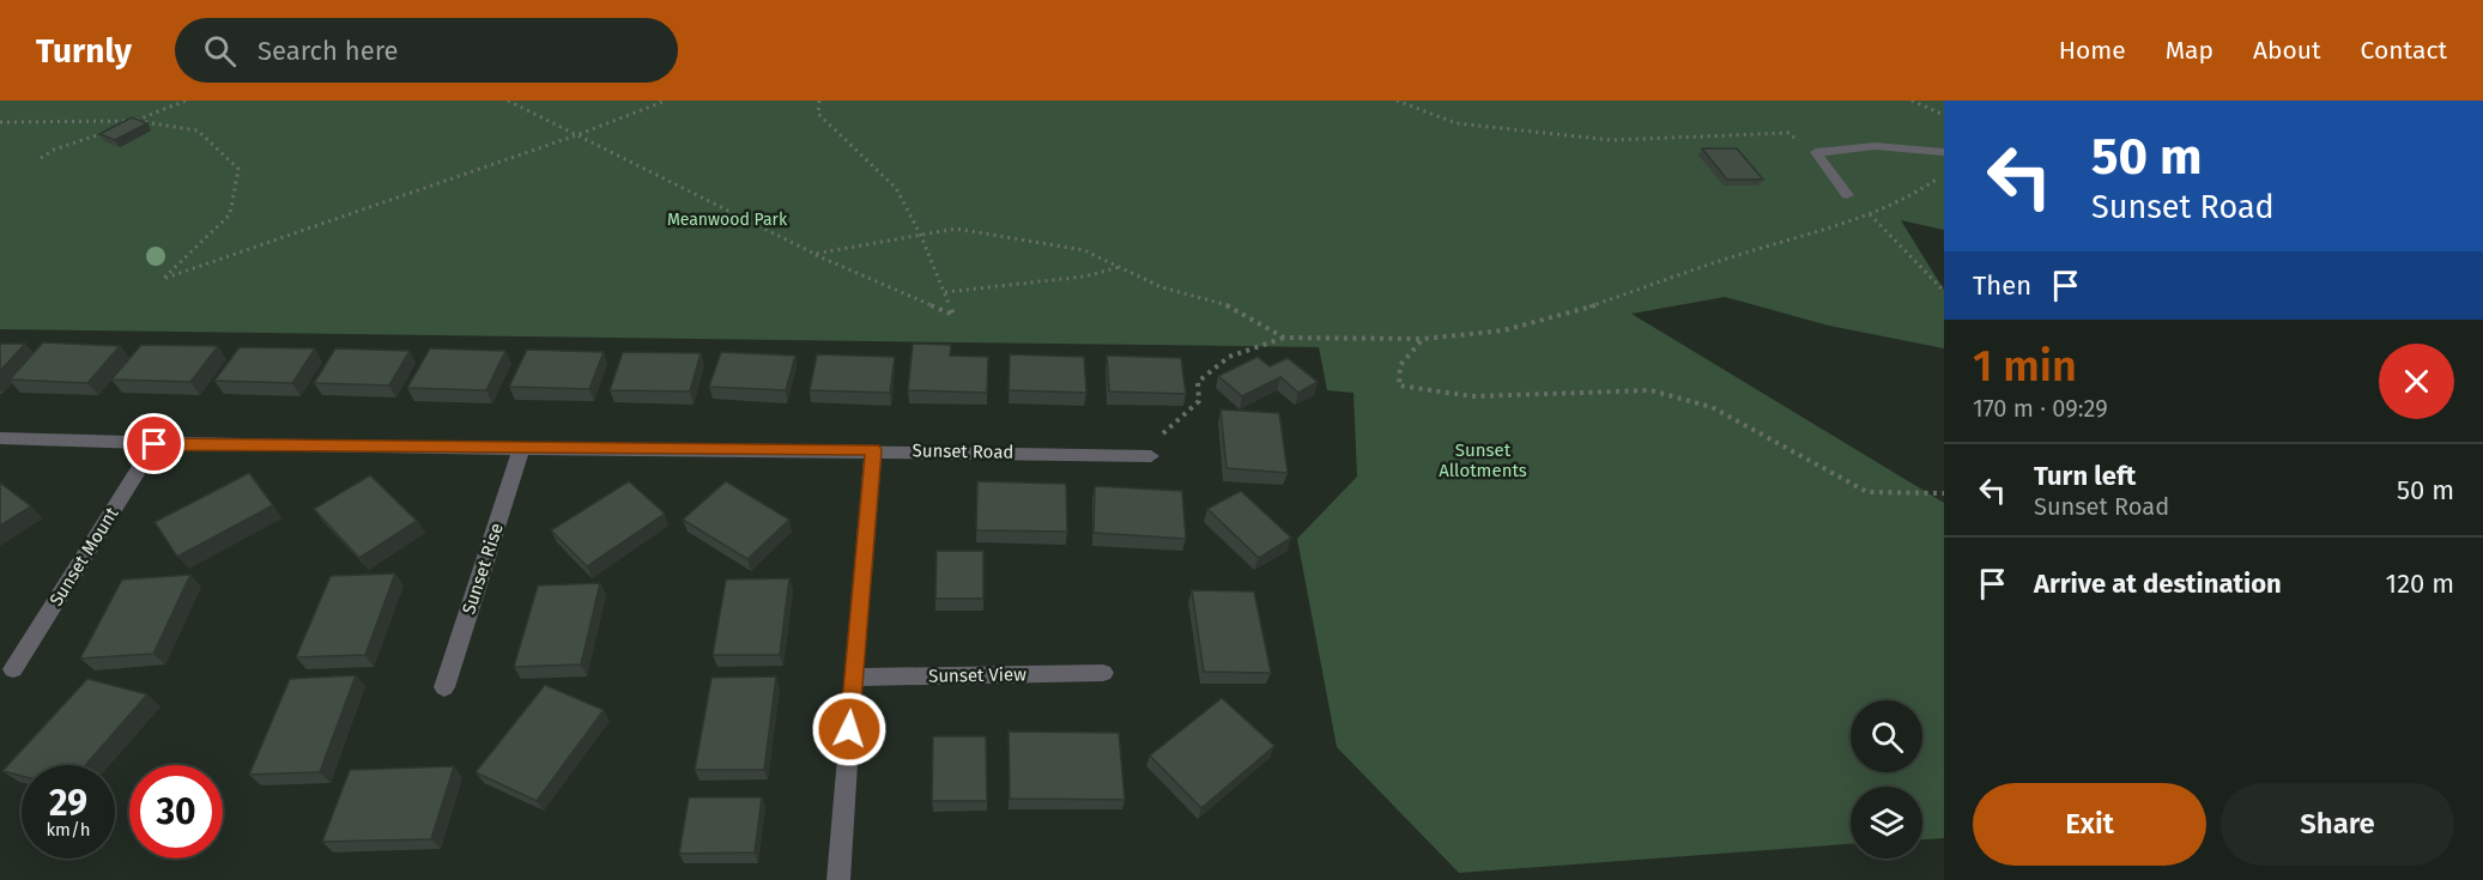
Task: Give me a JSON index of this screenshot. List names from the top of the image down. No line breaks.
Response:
{"streets":{"street":["Sunset Road","Sunset Mount","Sunset Rise","Sunset View"]},"crossings":[["Sunset Road","Sunset Mount"],["Sunset Road","Sunset Rise"]],"parks":["Meanwood Park","Sunset Allotments"],"page":{"header":"Turnly","search":"Search here","nav":["Home","Map","About","Contact"],"turn":["50 m","Sunset Road"],"then":"Then","heading":["1 min","170 m · 09:29"],"list":[{"name":"Turn left","note":"Sunset Road","value":"50 m"},{"name":"Arrive at destination","value":"120 m"}],"speed":"29 km/h","limit":"30","buttons":["Exit","Share"]}}
